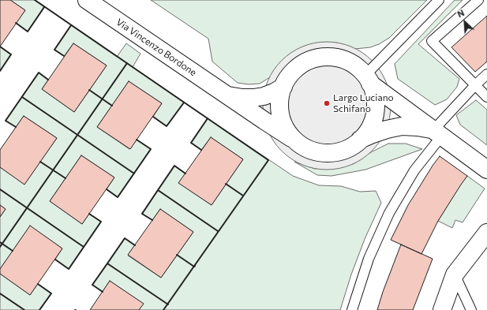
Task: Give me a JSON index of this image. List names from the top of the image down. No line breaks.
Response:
{"streets":{"street":["Via Vincenzo Bordone"]},"places":["Largo Luciano Schifano"],"north":"top left"}
